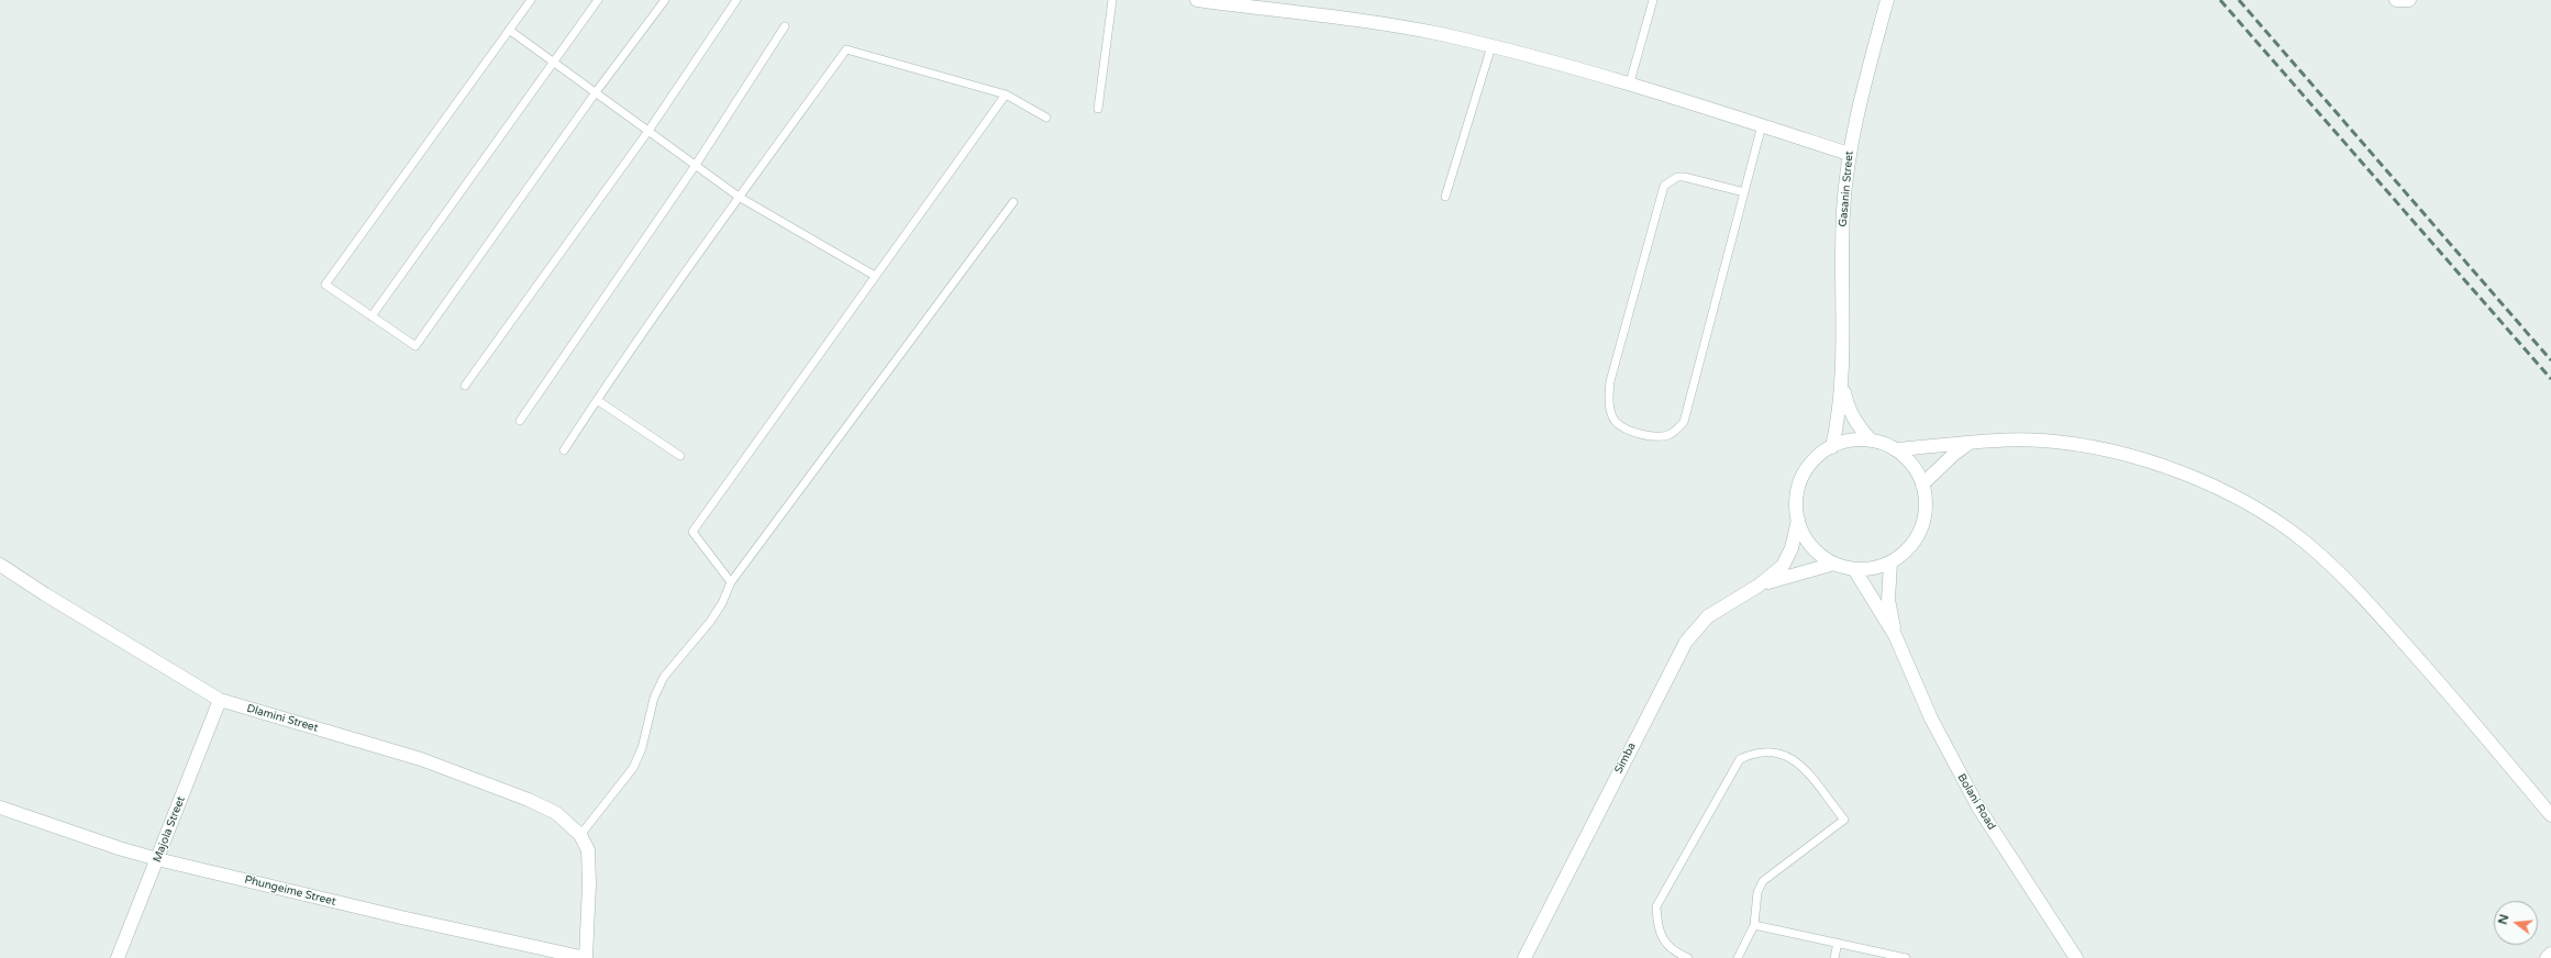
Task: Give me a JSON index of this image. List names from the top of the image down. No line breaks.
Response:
{"streets":{"street":["Gasanin Street","Dlamini Street","Simba","Bolani Road","Majola Street","Phungeime Street"]},"crossings":[["Gasanin Street","Bolani Road"],["Dlamini Street","Majola Street"],["Majola Street","Phungeime Street"]],"north":"left"}
